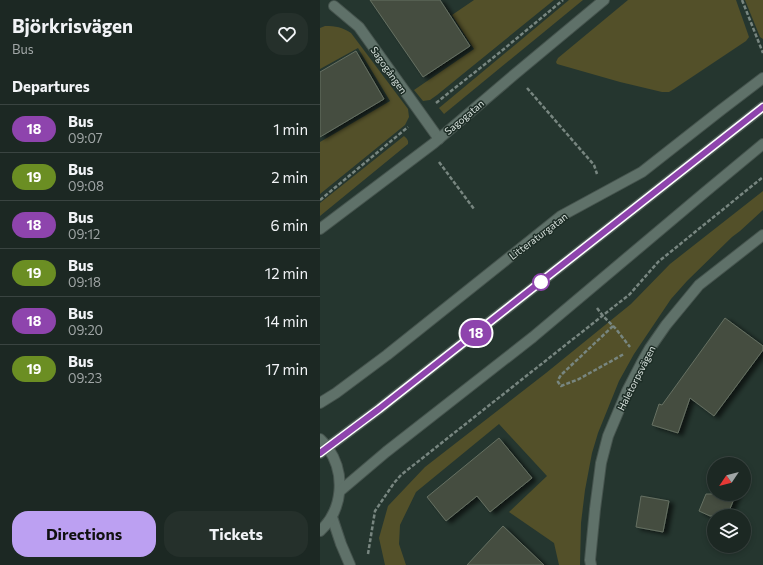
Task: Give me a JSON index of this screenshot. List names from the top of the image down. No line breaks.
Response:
{"streets":{"street":["Sagogången","Sagogatan","Litteraturgatan","Haletorpsvägen"]},"crossings":[["Sagogången","Sagogatan"]],"lines":["bus line 18"],"north":"bottom left","page":{"heading":[["Björkrisvägen","Bus"],"Departures"],"on_map":"18","list":[{"mark":"18","name":"Bus","note":"09:07","value":"1 min"},{"mark":"19","name":"Bus","note":"09:08","value":"2 min"},{"mark":"18","name":"Bus","note":"09:12","value":"6 min"},{"mark":"19","name":"Bus","note":"09:18","value":"12 min"},{"mark":"18","name":"Bus","note":"09:20","value":"14 min"},{"mark":"19","name":"Bus","note":"09:23","value":"17 min"}],"buttons":["Directions","Tickets"]}}
